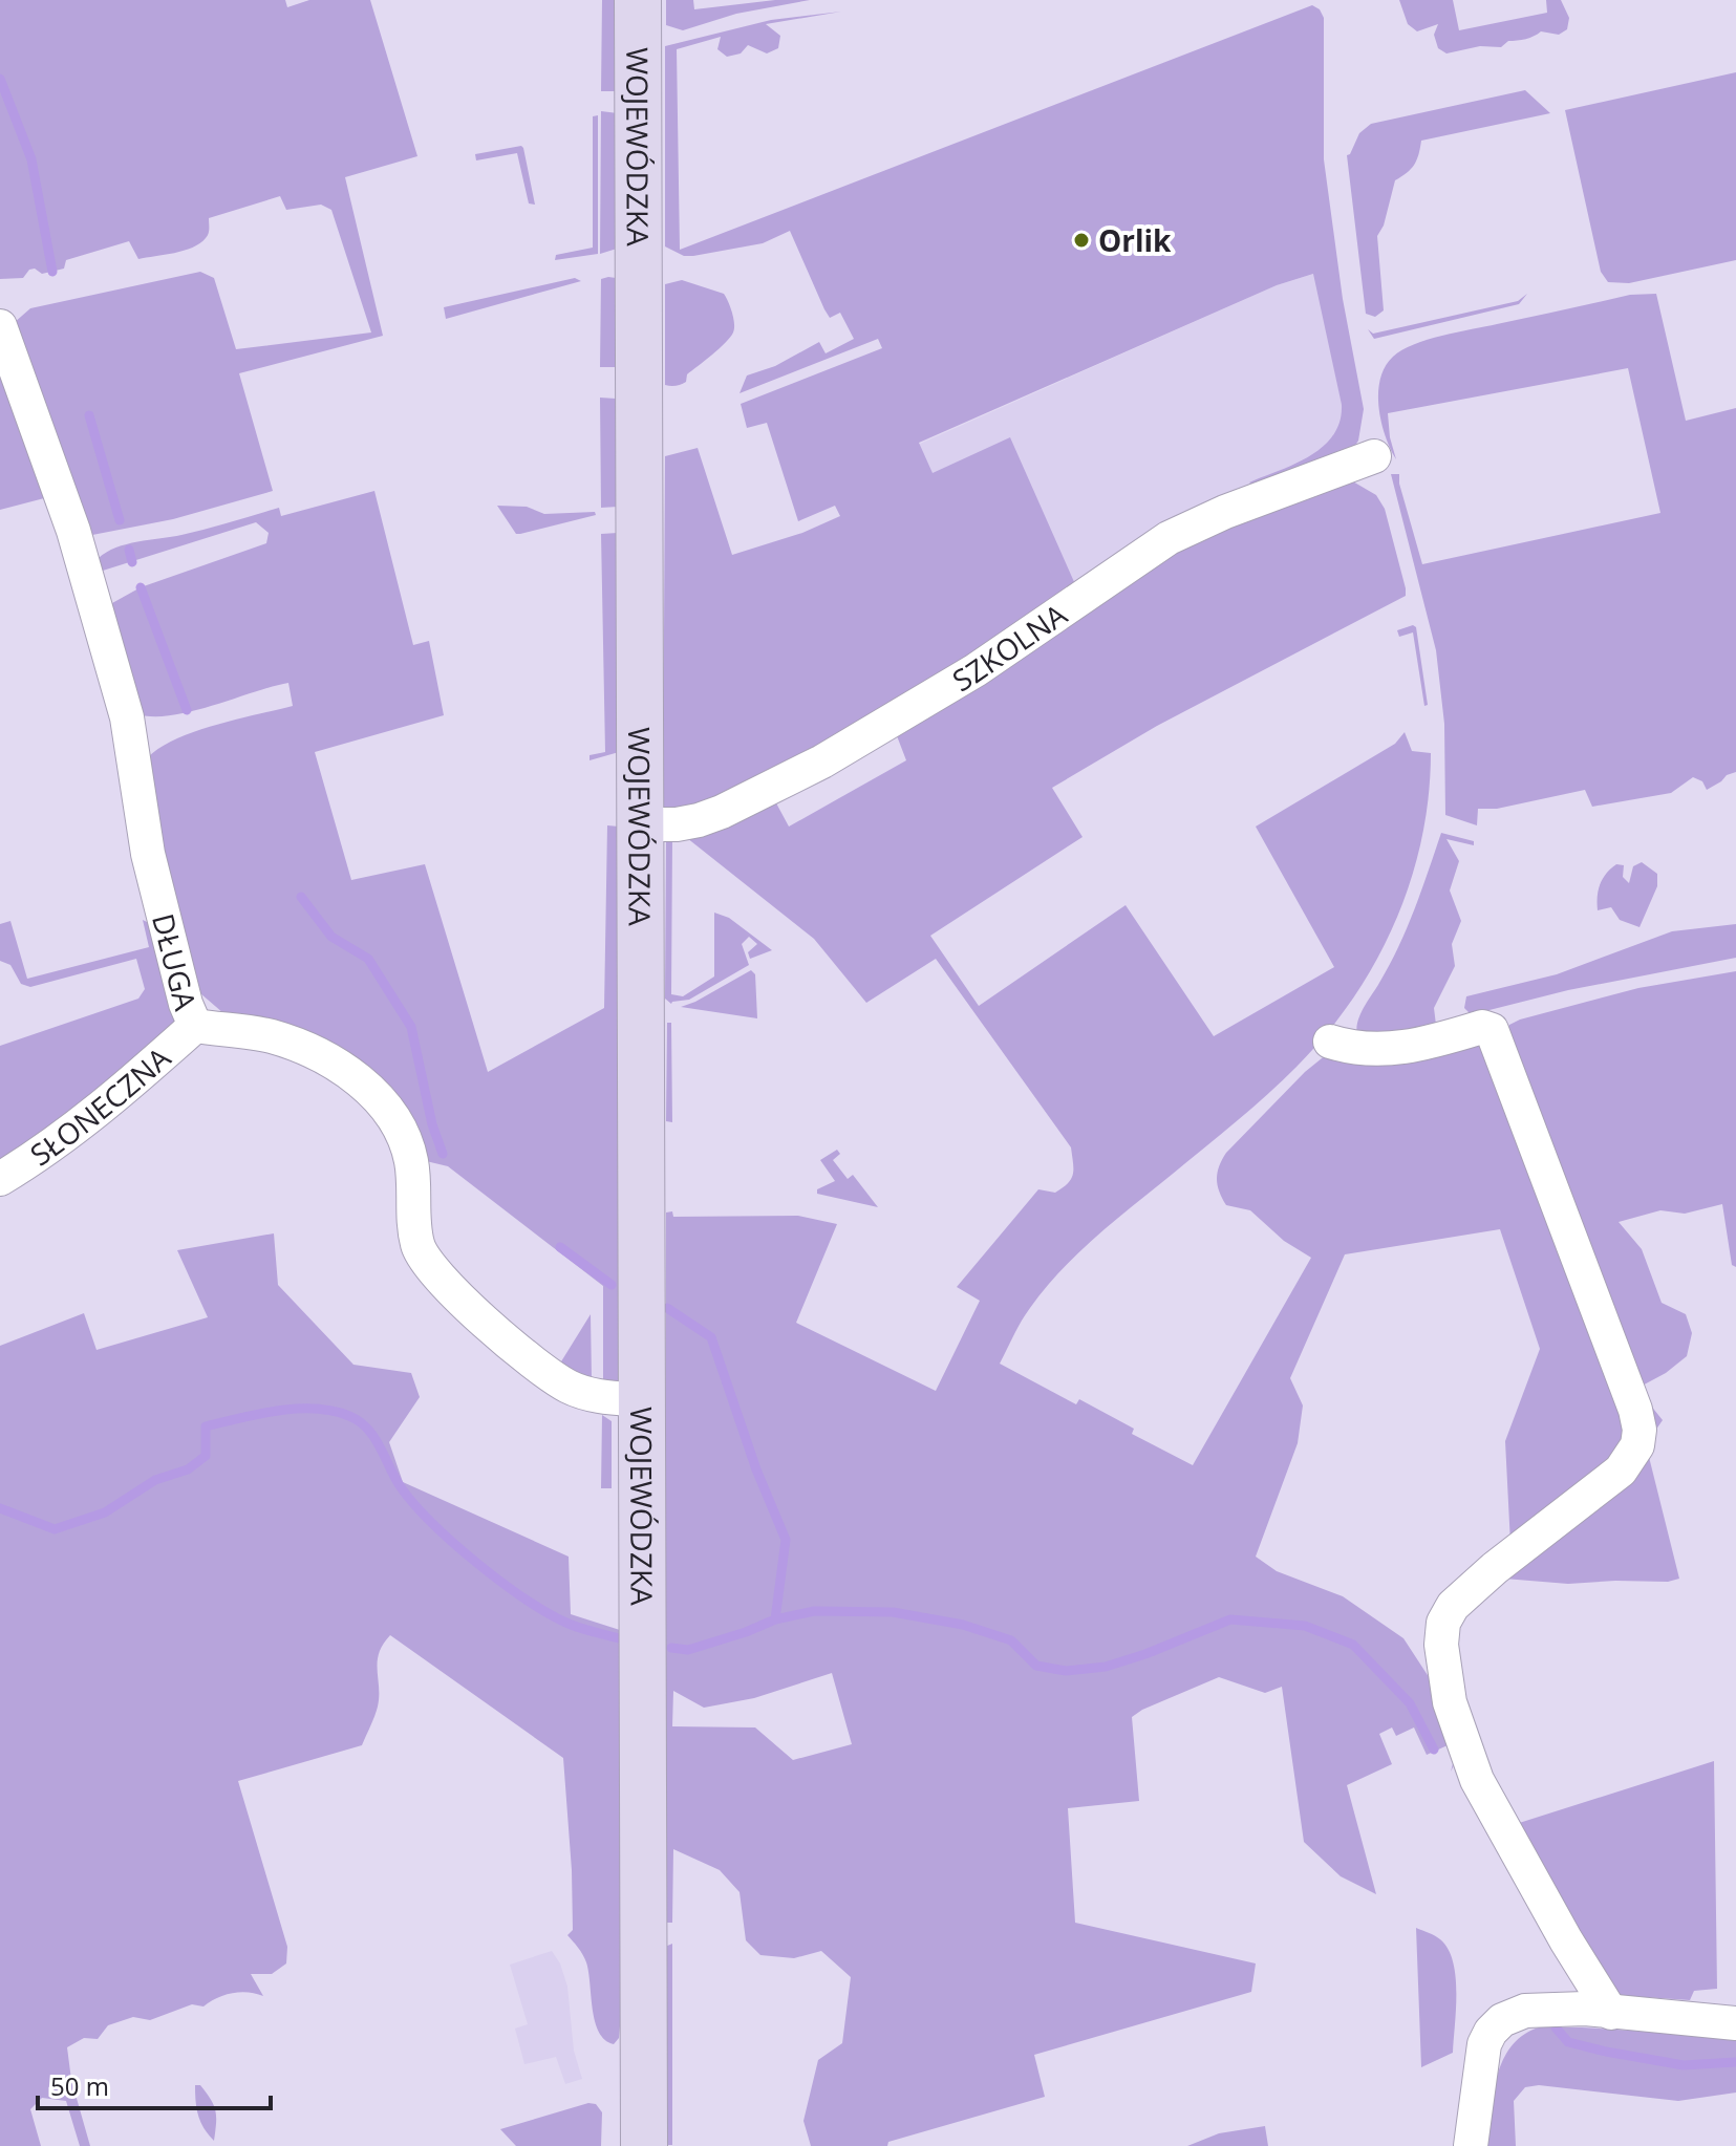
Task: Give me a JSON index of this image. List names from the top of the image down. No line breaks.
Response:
{"streets":{"main road":["WOJEWÓDZKA"],"street":["SZKOLNA","DŁUGA","SŁONECZNA"]},"crossings":[["WOJEWÓDZKA","SZKOLNA"],["WOJEWÓDZKA","DŁUGA"],["DŁUGA","SŁONECZNA"]],"places":["Orlik"],"scale_bar":"50 m"}
